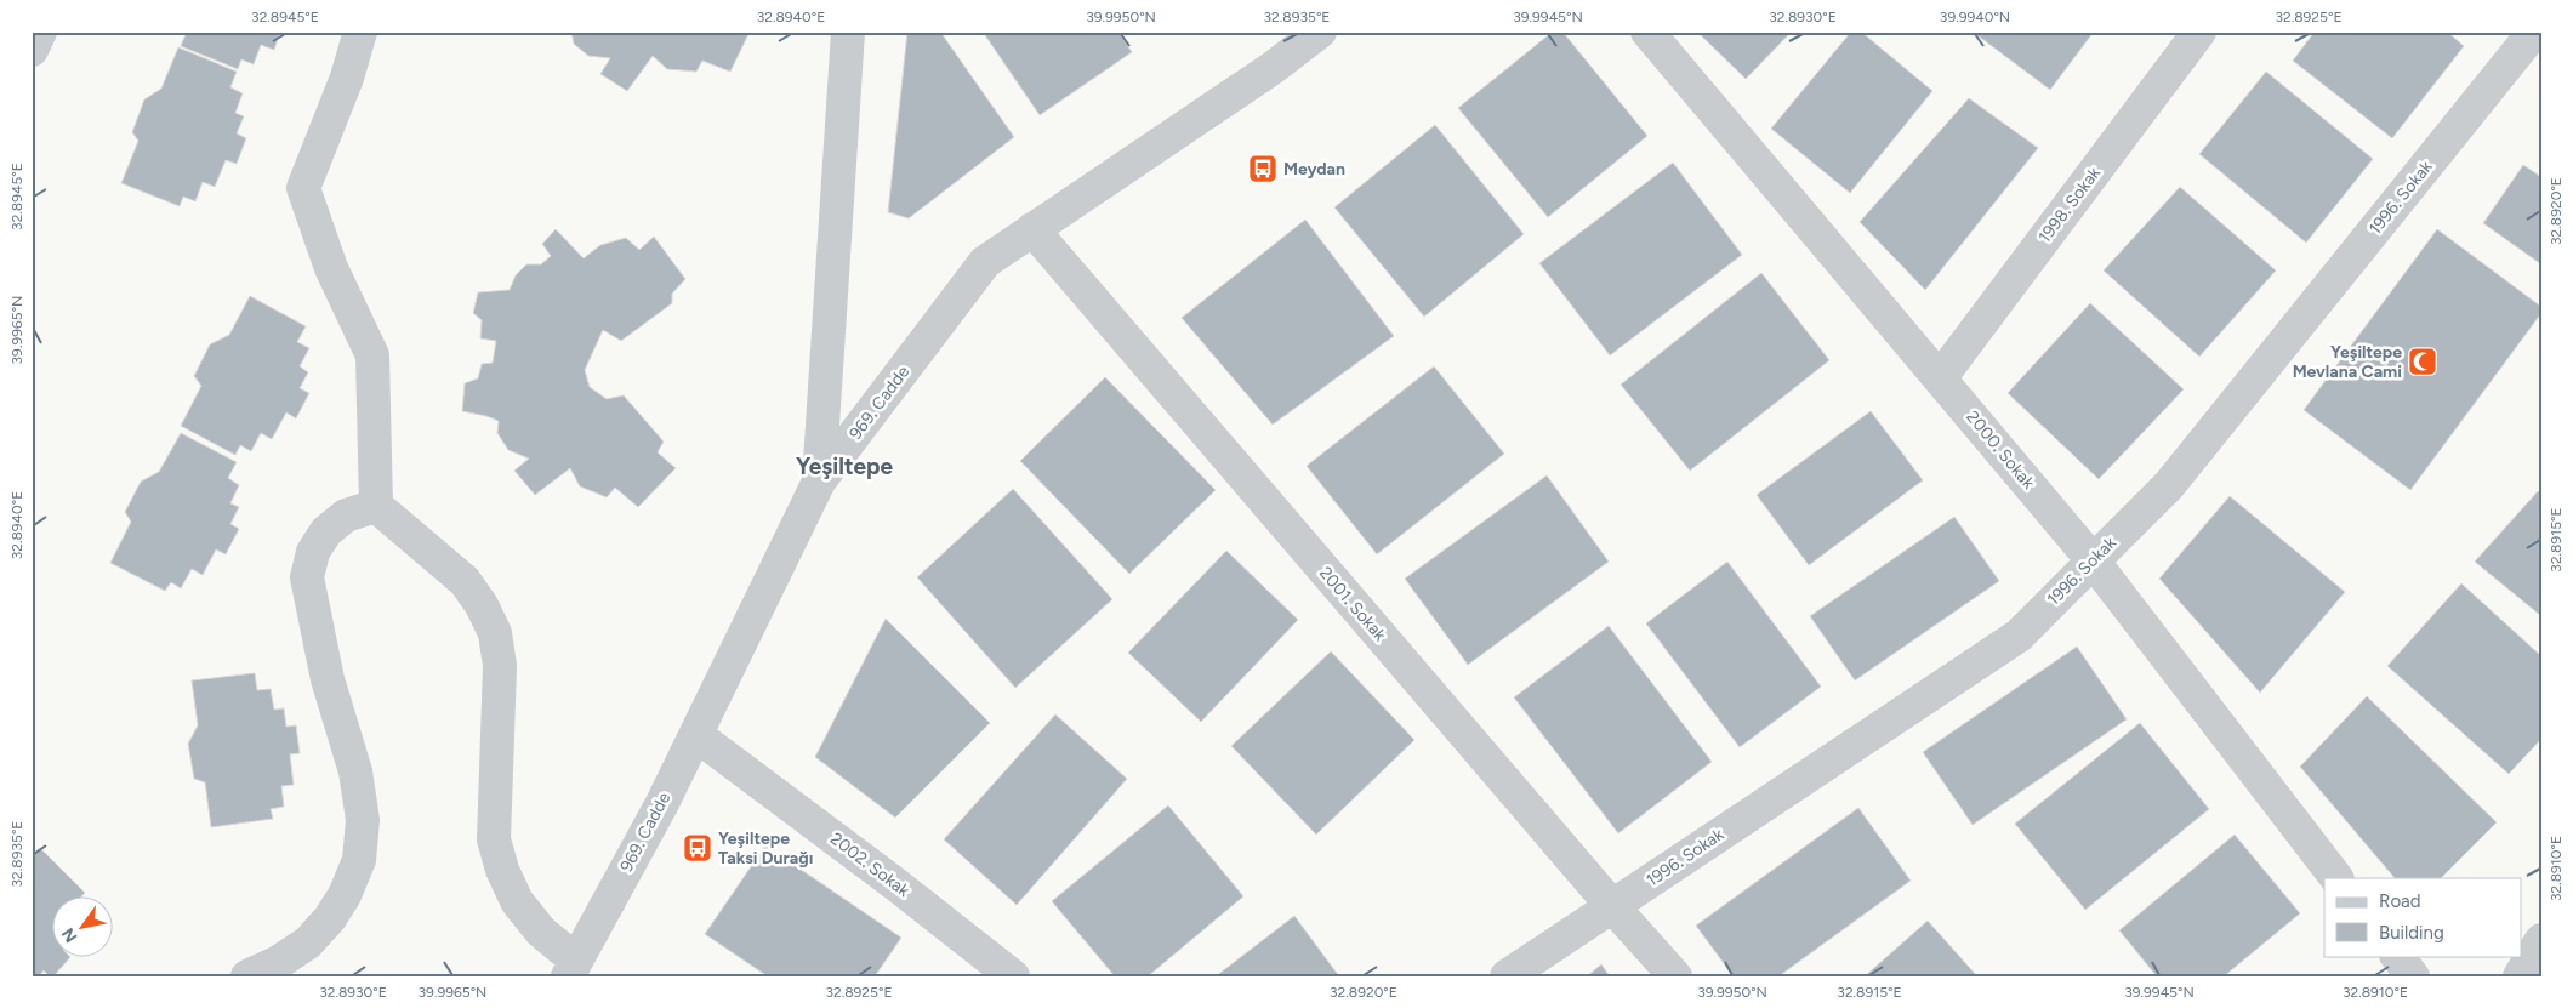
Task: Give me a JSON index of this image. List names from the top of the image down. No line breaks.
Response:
{"streets":{"street":["1996. Sokak","1998. Sokak","969. Cadde","2000. Sokak","2001. Sokak","2002. Sokak"]},"crossings":[["1996. Sokak","2000. Sokak"],["1996. Sokak","2001. Sokak"],["1998. Sokak","2000. Sokak"],["969. Cadde","2001. Sokak"],["969. Cadde","2002. Sokak"]],"districts":["Yeşiltepe"],"places":{"bus stop":["Meydan","Yeşiltepe Taksi Durağı"],"mosque":["Yeşiltepe Mevlana Cami"]},"legend":["Road","Building"],"north":"bottom left","coordinates":["32.8945°E","32.8940°E","39.9950°N","32.8935°E","39.9945°N","32.8930°E","39.9940°N","32.8925°E","32.8920°E","39.9965°N","32.8915°E","32.8910°E"]}
